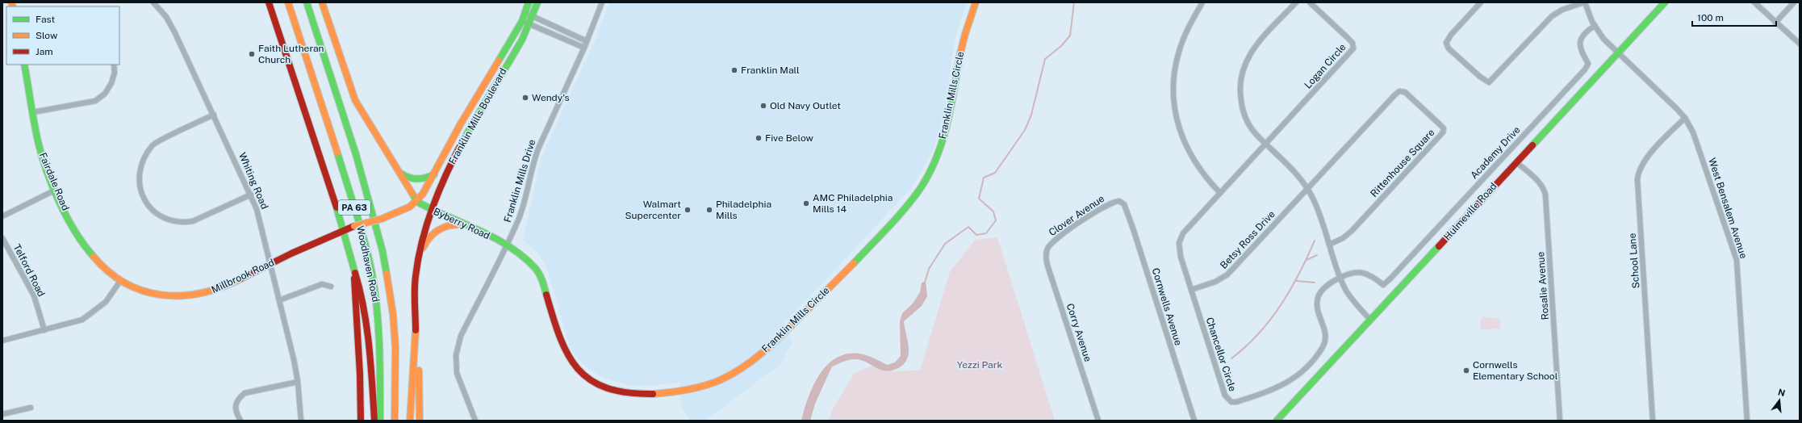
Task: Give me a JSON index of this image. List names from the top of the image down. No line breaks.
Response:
{"streets":{"main road":["Franklin Mills Circle","Franklin Mills Boulevard","Fairdale Road","PA 63","Hulmeville Road","Byberry Road","Woodhaven Road","Millbrook Road"],"street":["Logan Circle","Academy Drive","Rittenhouse Square","Whiting Road","Franklin Mills Drive","West Bensalem Avenue","Clover Avenue","Betsy Ross Drive","School Lane","Telford Road","Rosalie Avenue","Cornwells Avenue","Corry Avenue","Chancellor Circle"]},"crossings":[["Logan Circle","Chancellor Circle"],["Franklin Mills Circle","Franklin Mills Drive"],["Franklin Mills Circle","Byberry Road"],["Franklin Mills Boulevard","Byberry Road"],["Franklin Mills Boulevard","Millbrook Road"],["Academy Drive","West Bensalem Avenue"],["Academy Drive","Chancellor Circle"],["Rittenhouse Square","Betsy Ross Drive"],["Whiting Road","Millbrook Road"],["Franklin Mills Drive","Byberry Road"],["Fairdale Road","Millbrook Road"],["West Bensalem Avenue","Hulmeville Road"],["West Bensalem Avenue","School Lane"],["Hulmeville Road","Rosalie Avenue"],["Clover Avenue","Cornwells Avenue"],["Clover Avenue","Corry Avenue"],["Byberry Road","Millbrook Road"],["Betsy Ross Drive","Chancellor Circle"],["Woodhaven Road","Millbrook Road"]],"parks":["Yezzi Park"],"places":["Faith Lutheran Church","Franklin Mall","Wendy's","Old Navy Outlet","Five Below","AMC Philadelphia Mills 14","Walmart Supercenter","Philadelphia Mills","Cornwells Elementary School"],"legend":["Fast","Slow","Jam"],"scale_bar":"100 m","north":"top"}
